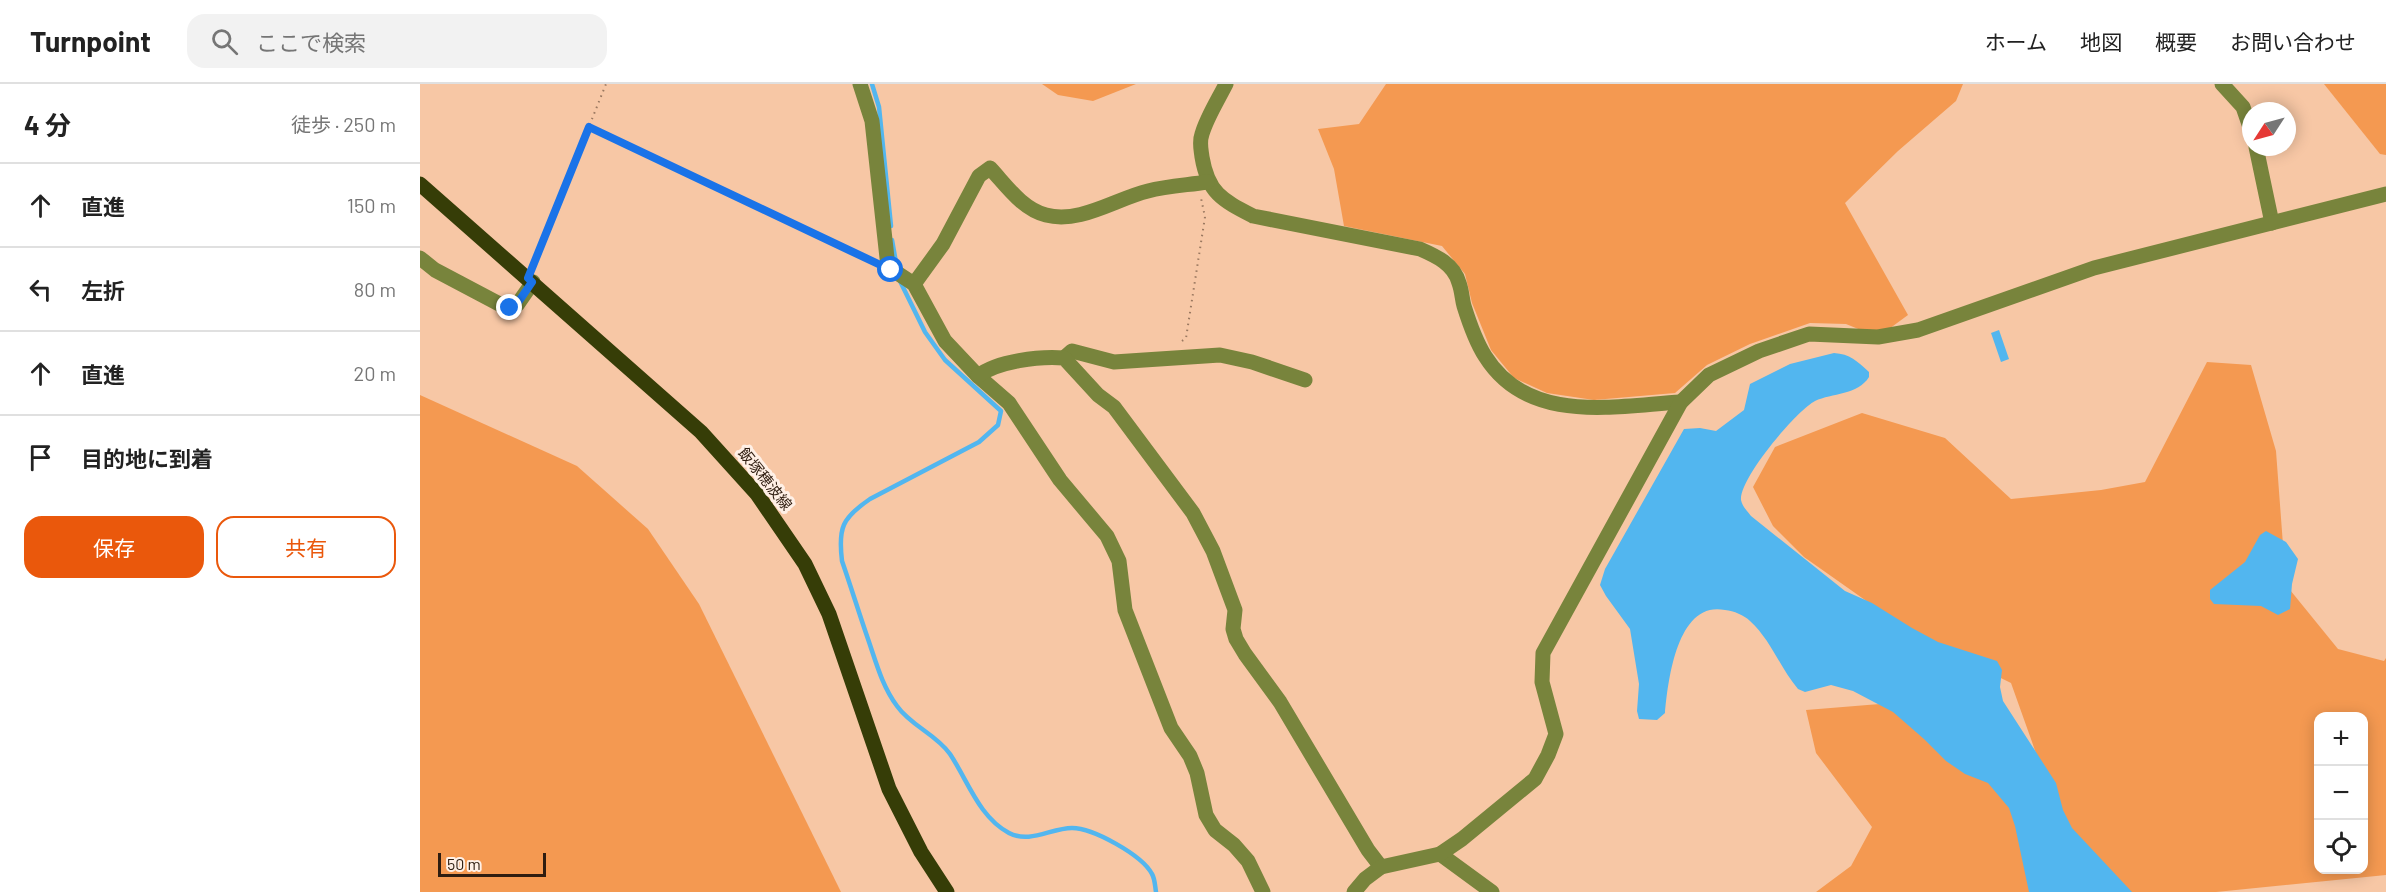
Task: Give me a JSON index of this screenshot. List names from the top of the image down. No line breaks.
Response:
{"streets":{"main road":["飯塚穂波線"]},"scale_bar":"50 m","north":"bottom left","page":{"header":"Turnpoint","search":"ここで検索","nav":["ホーム","地図","概要","お問い合わせ"],"heading":["4 分","徒歩 · 250 m"],"list":[["直進","150 m"],["左折","80 m"],["直進","20 m"],"目的地に到着"],"buttons":["保存","共有"],"map_buttons":["+","−"],"scale":"50 m"}}
